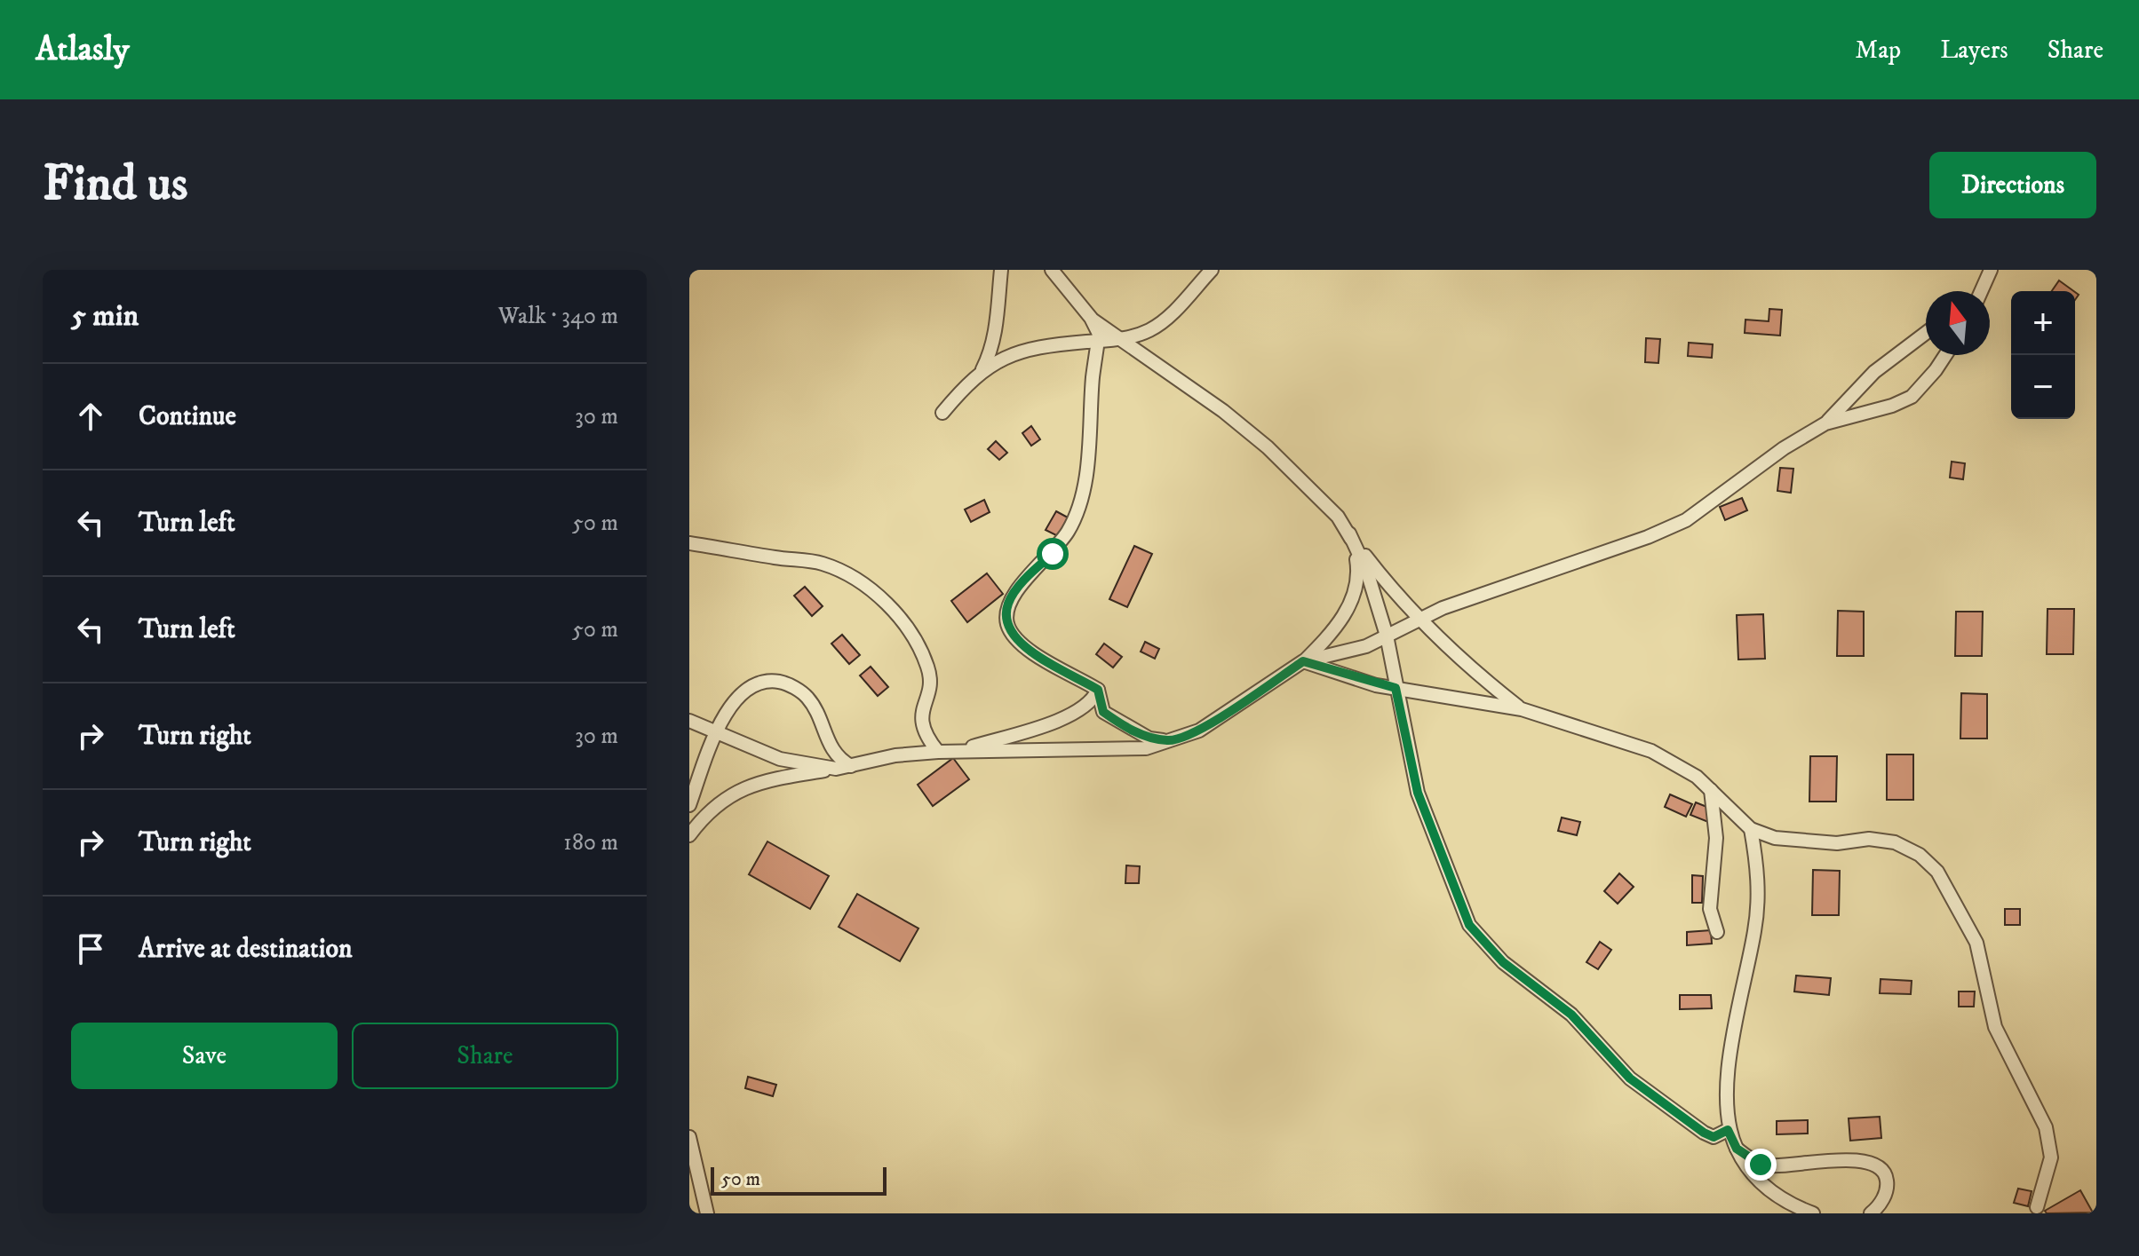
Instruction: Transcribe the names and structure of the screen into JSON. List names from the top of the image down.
{
  "scale_bar": "50 m",
  "north": "top",
  "page": {
    "header": "Atlasly",
    "nav": ["Map", "Layers", "Share"],
    "buttons": [
      "Directions",
      ["Save", "Share"]
    ],
    "title": "Find us",
    "heading": ["5 min", "Walk · 340 m"],
    "map_buttons": ["+", "−"],
    "list": [
      ["Continue", "30 m"],
      ["Turn left", "50 m"],
      ["Turn left", "50 m"],
      ["Turn right", "30 m"],
      ["Turn right", "180 m"],
      "Arrive at destination"
    ],
    "scale": "50 m"
  }
}
